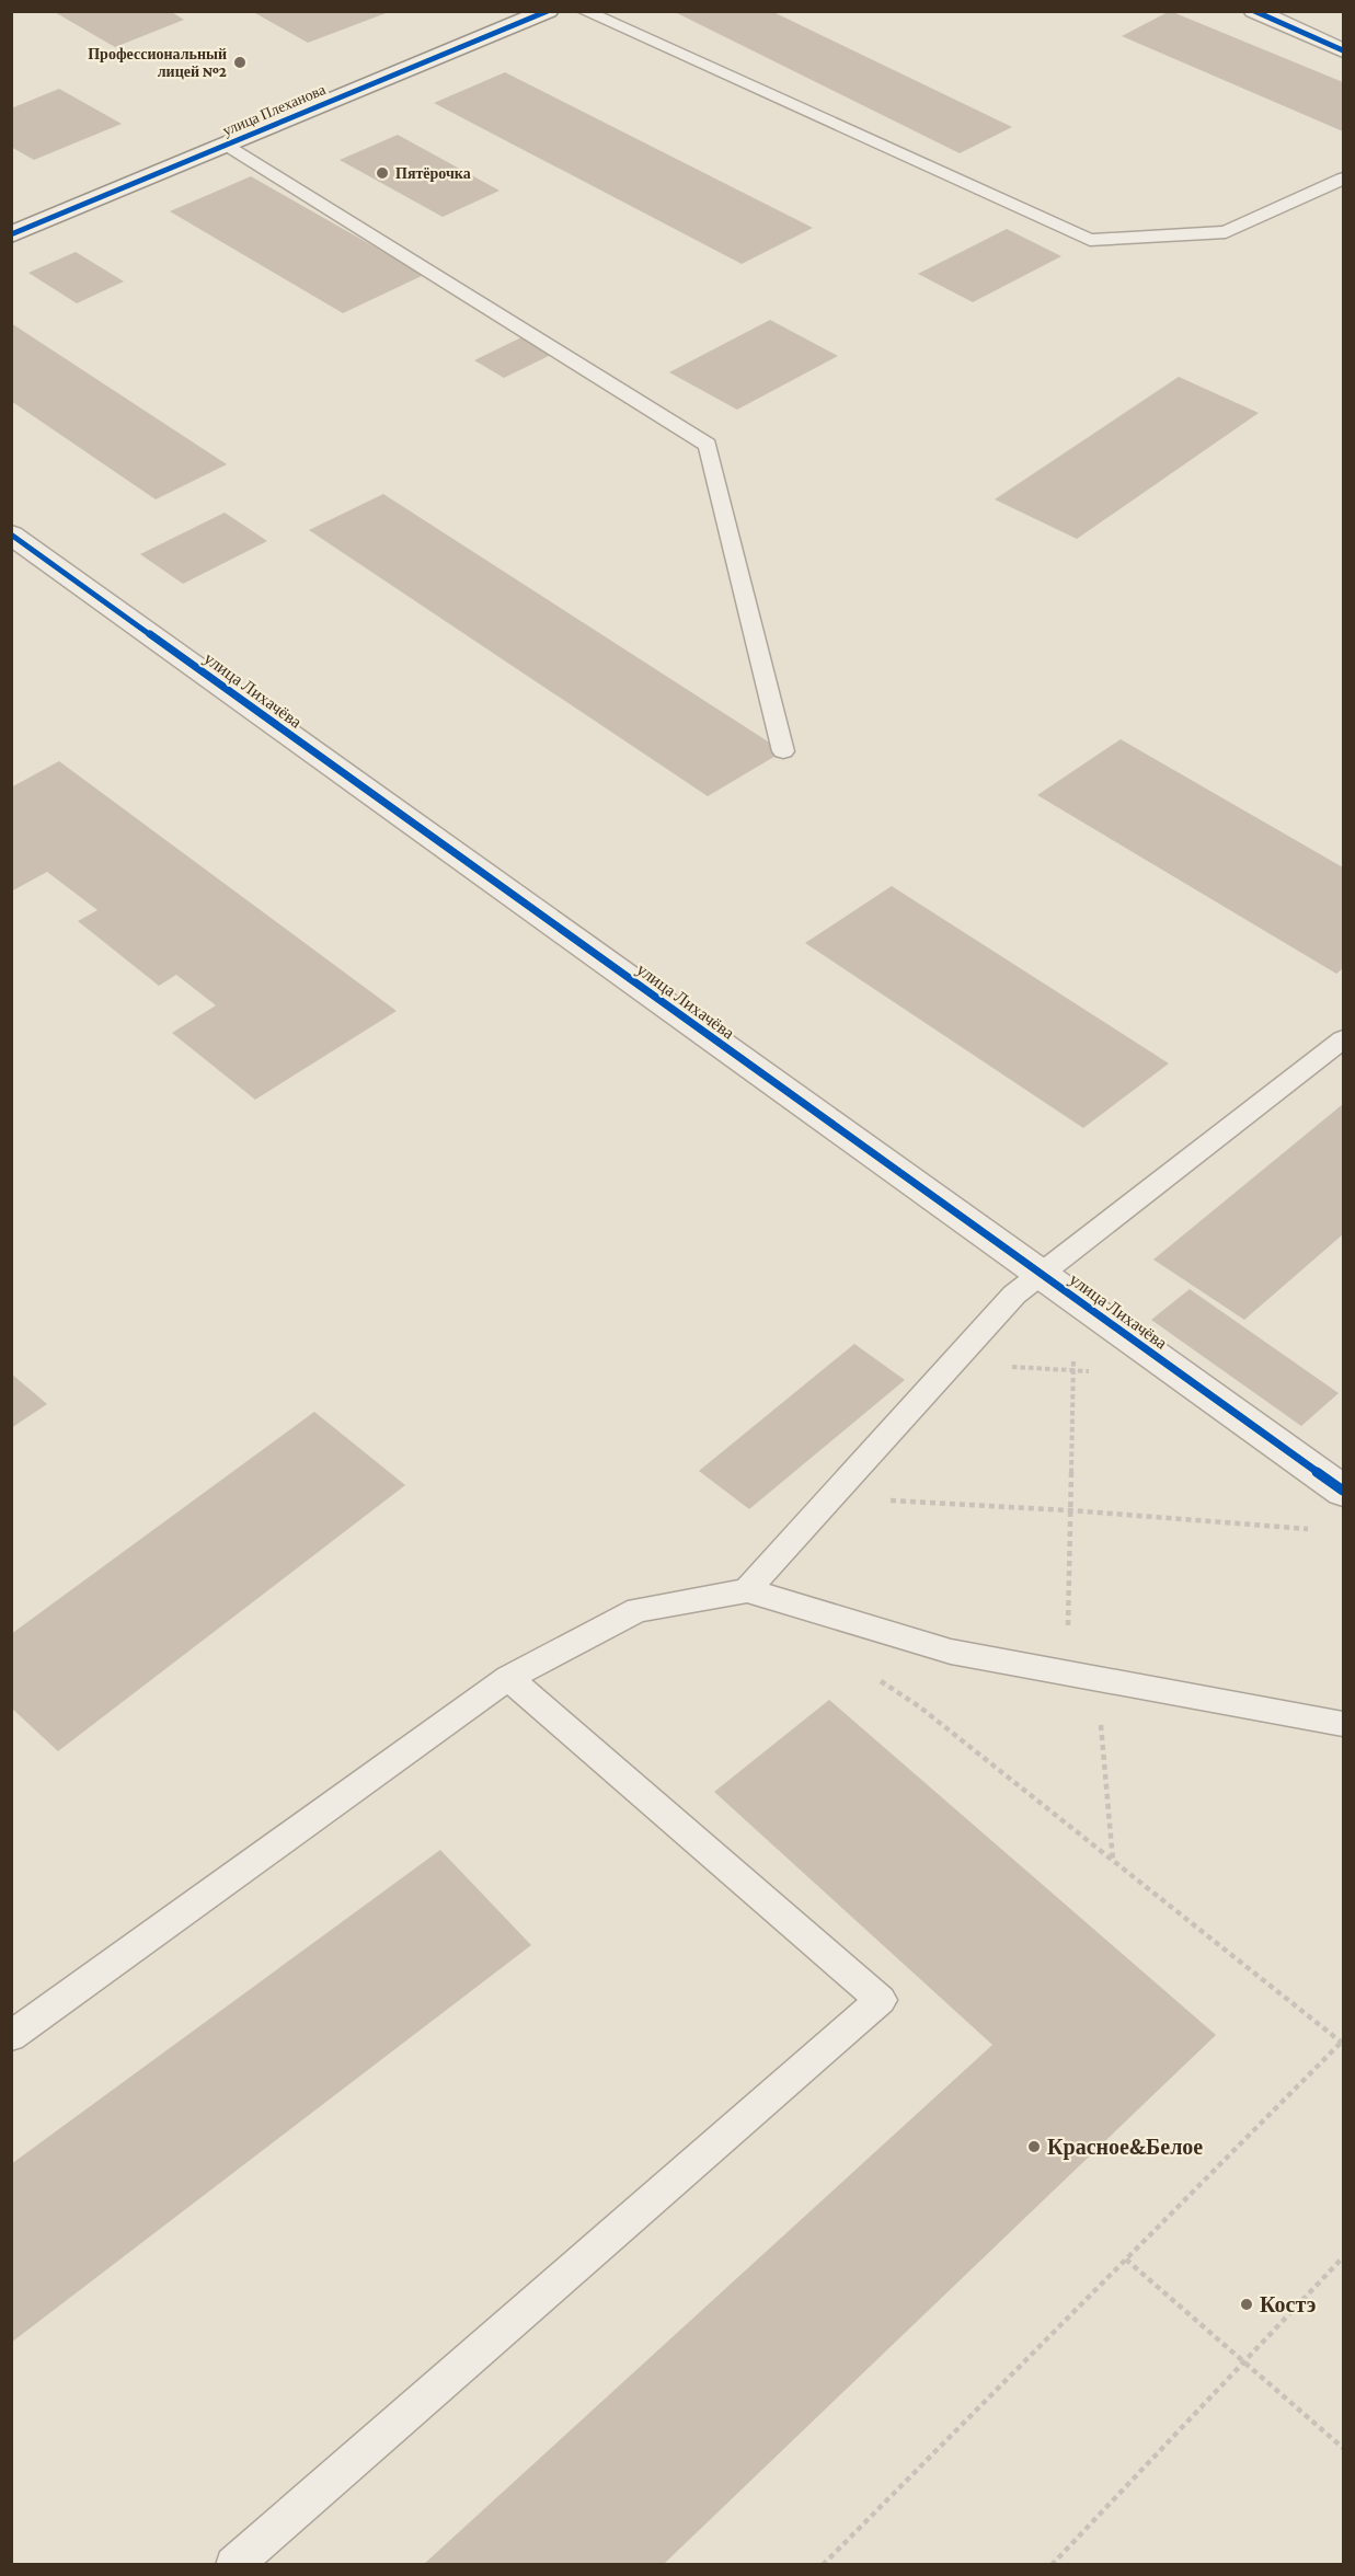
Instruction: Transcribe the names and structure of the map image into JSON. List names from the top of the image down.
{
  "streets": {
    "street": ["улица Плеханова", "улица Лихачёва"]
  },
  "places": [
    "Профессиональный лицей №2",
    "Пятёрочка",
    "Красное&Белое",
    "Костэ"
  ]
}
